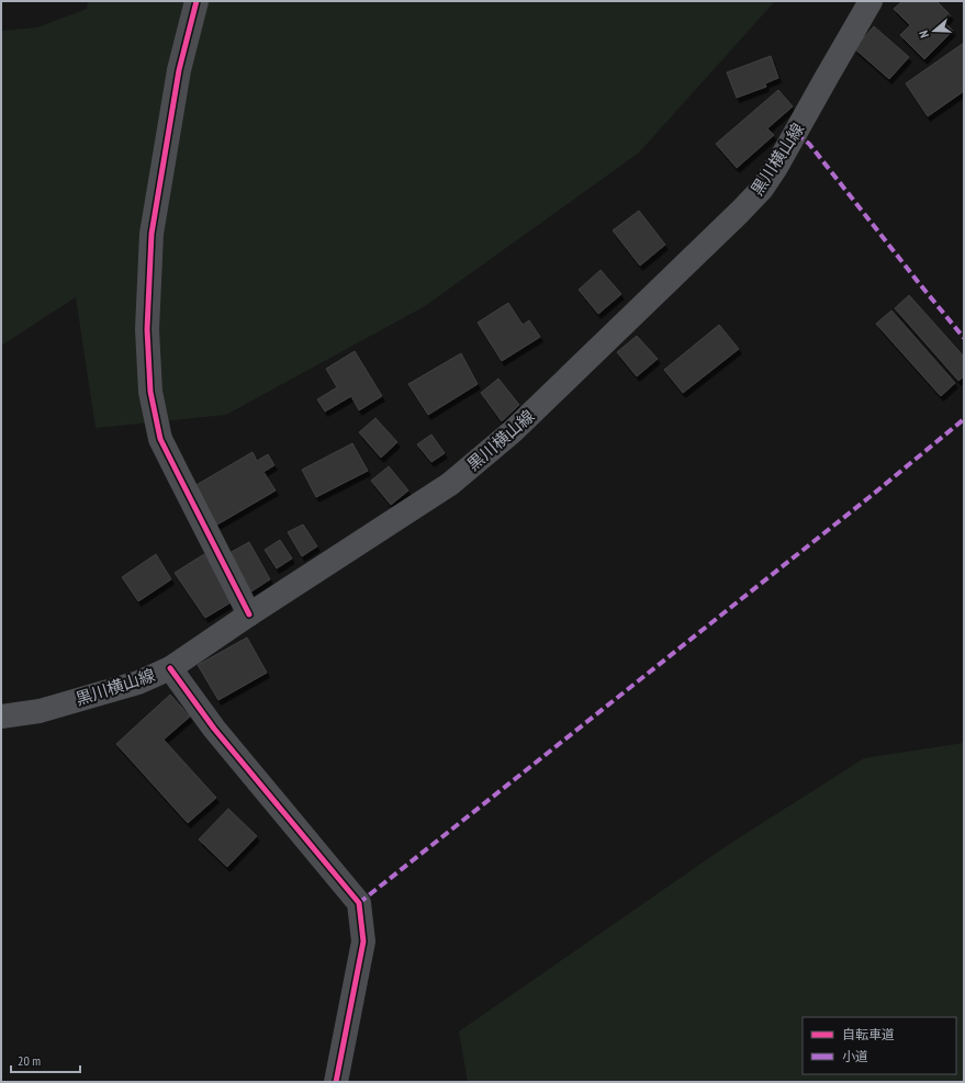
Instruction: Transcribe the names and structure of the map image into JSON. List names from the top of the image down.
{
  "streets": {
    "main road": ["黒川横山線"]
  },
  "legend": ["自転車道", "小道"],
  "scale_bar": "20 m",
  "north": "left"
}
